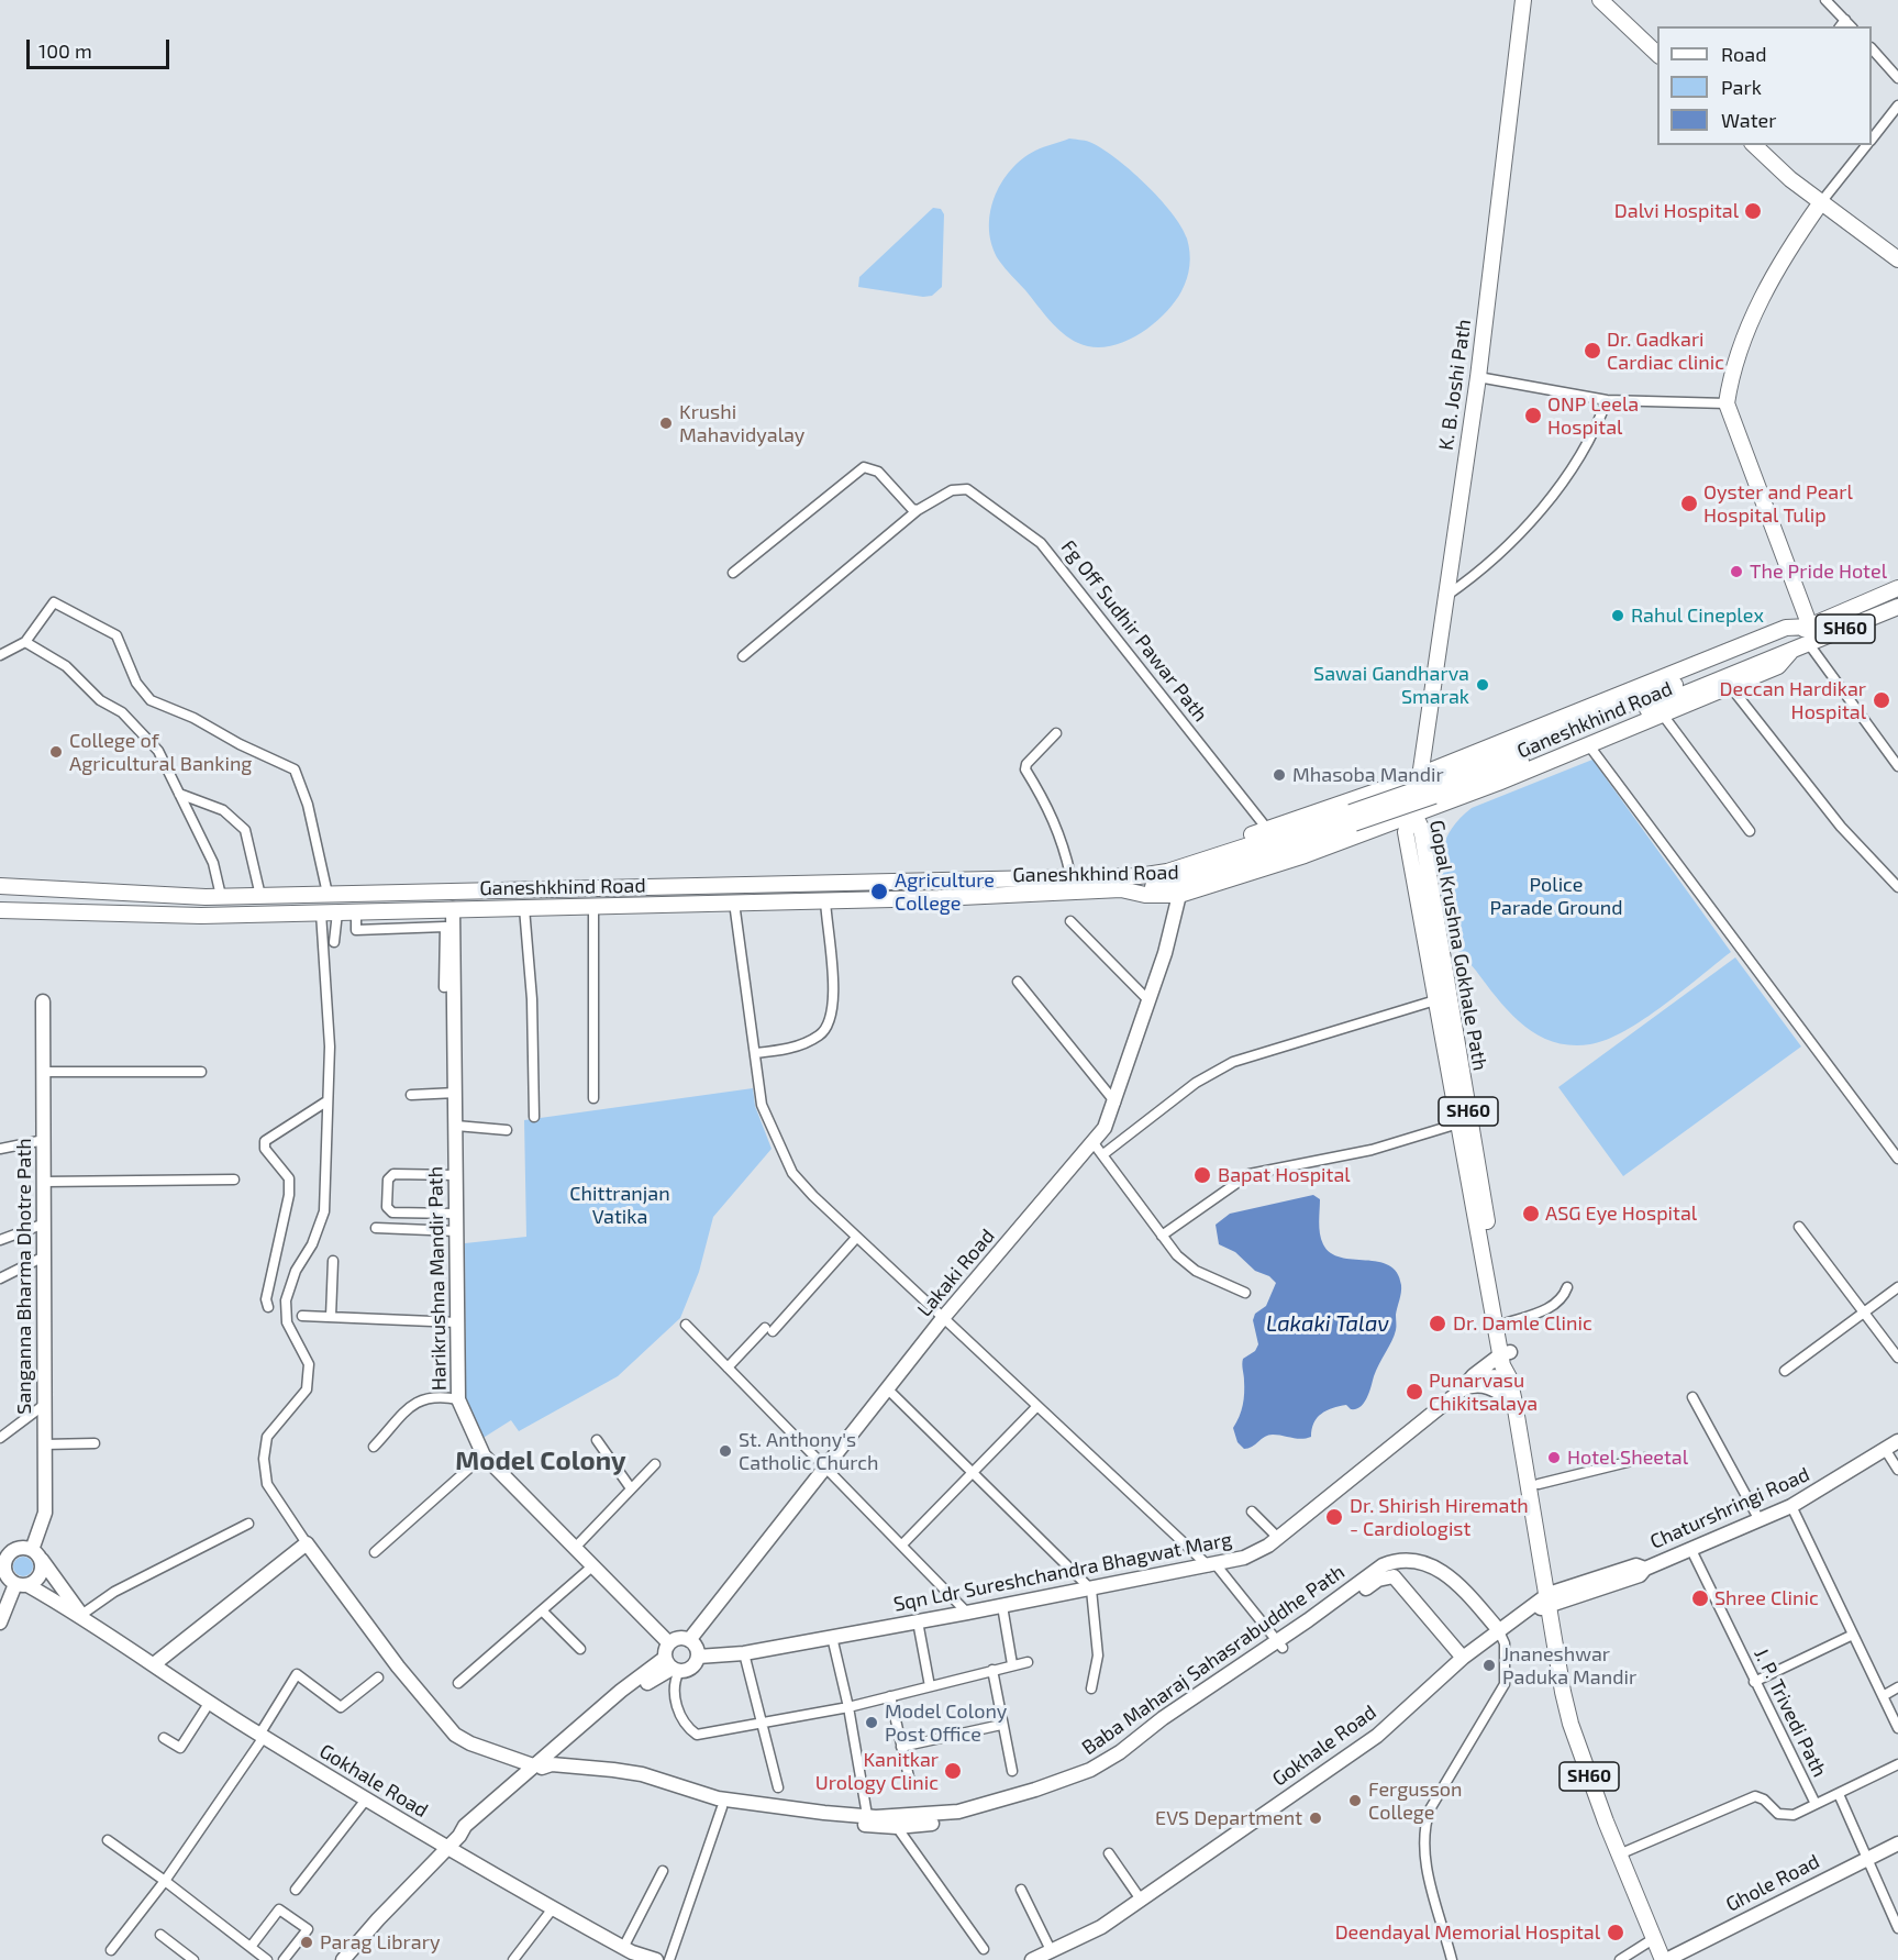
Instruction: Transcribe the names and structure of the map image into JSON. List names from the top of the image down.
{
  "streets": {
    "main road": [
      "K. B. Joshi Path",
      "SH60",
      "Ganeshkhind Road",
      "Gopal Krushna Gokhale Path"
    ],
    "street": [
      "Fg Off Sudhir Pawar Path",
      "Lakaki Road",
      "Sanganna Bharma Dhotre Path",
      "Harikrushna Mandir Path",
      "Chaturshringi Road",
      "Sqn Ldr Sureshchandra Bhagwat Marg",
      "Baba Maharaj Sahasrabuddhe Path",
      "J. P. Trivedi Path",
      "Gokhale Road",
      "Ghole Road"
    ]
  },
  "crossings": [
    ["K. B. Joshi Path", "Ganeshkhind Road"],
    ["K. B. Joshi Path", "Gopal Krushna Gokhale Path"],
    ["Fg Off Sudhir Pawar Path", "Ganeshkhind Road"],
    ["Ganeshkhind Road", "Gopal Krushna Gokhale Path"],
    ["Ganeshkhind Road", "Lakaki Road"],
    ["Ganeshkhind Road", "Harikrushna Mandir Path"],
    ["Gopal Krushna Gokhale Path", "Chaturshringi Road"],
    ["Gopal Krushna Gokhale Path", "Sqn Ldr Sureshchandra Bhagwat Marg"],
    ["Gopal Krushna Gokhale Path", "Ghole Road"],
    ["Lakaki Road", "Harikrushna Mandir Path"],
    ["Lakaki Road", "Sqn Ldr Sureshchandra Bhagwat Marg"],
    ["Harikrushna Mandir Path", "Sqn Ldr Sureshchandra Bhagwat Marg"],
    ["Chaturshringi Road", "J. P. Trivedi Path"],
    ["Chaturshringi Road", "Gokhale Road"],
    ["Baba Maharaj Sahasrabuddhe Path", "Gokhale Road"],
    ["J. P. Trivedi Path", "Ghole Road"]
  ],
  "districts": ["Model Colony"],
  "water": ["Lakaki Talav"],
  "parks": ["Police Parade Ground", "Chittranjan Vatika"],
  "places": [
    "Dalvi Hospital",
    "Dr. Gadkari Cardiac clinic",
    "ONP Leela Hospital",
    "Krushi Mahavidyalay",
    "Oyster and Pearl Hospital Tulip",
    "The Pride Hotel",
    "Rahul Cineplex",
    "Sawai Gandharva Smarak",
    "Deccan Hardikar Hospital",
    "College of Agricultural Banking",
    "Mhasoba Mandir",
    "Agriculture College",
    "Bapat Hospital",
    "ASG Eye Hospital",
    "Dr. Damle Clinic",
    "Punarvasu Chikitsalaya",
    "St. Anthony's Catholic Church",
    "Hotel Sheetal",
    "Dr. Shirish Hiremath - Cardiologist",
    "Shree Clinic",
    "Jnaneshwar Paduka Mandir",
    "Model Colony Post Office",
    "Kanitkar Urology Clinic",
    "Fergusson College",
    "EVS Department",
    "Deendayal Memorial Hospital",
    "Parag Library"
  ],
  "legend": ["Road", "Park", "Water"],
  "scale_bar": "100 m"
}
